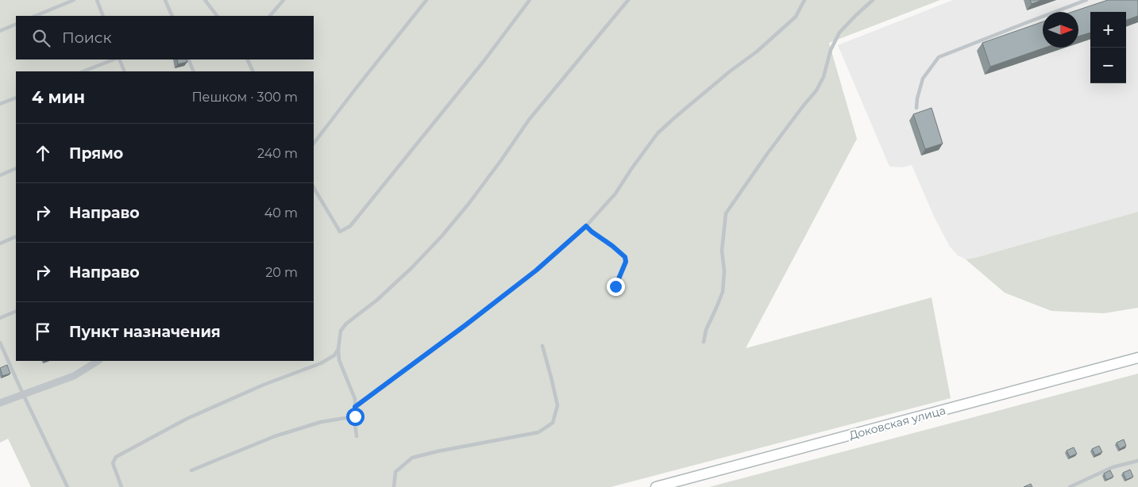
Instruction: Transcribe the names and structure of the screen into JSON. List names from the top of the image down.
{
  "streets": {
    "street": ["Доковская улица"]
  },
  "north": "right",
  "page": {
    "map_buttons": ["+", "−"],
    "search": "Поиск",
    "heading": ["4 мин", "Пешком · 300 m"],
    "list": [
      ["Прямо", "240 m"],
      ["Направо", "40 m"],
      ["Направо", "20 m"],
      "Пункт назначения"
    ]
  }
}
